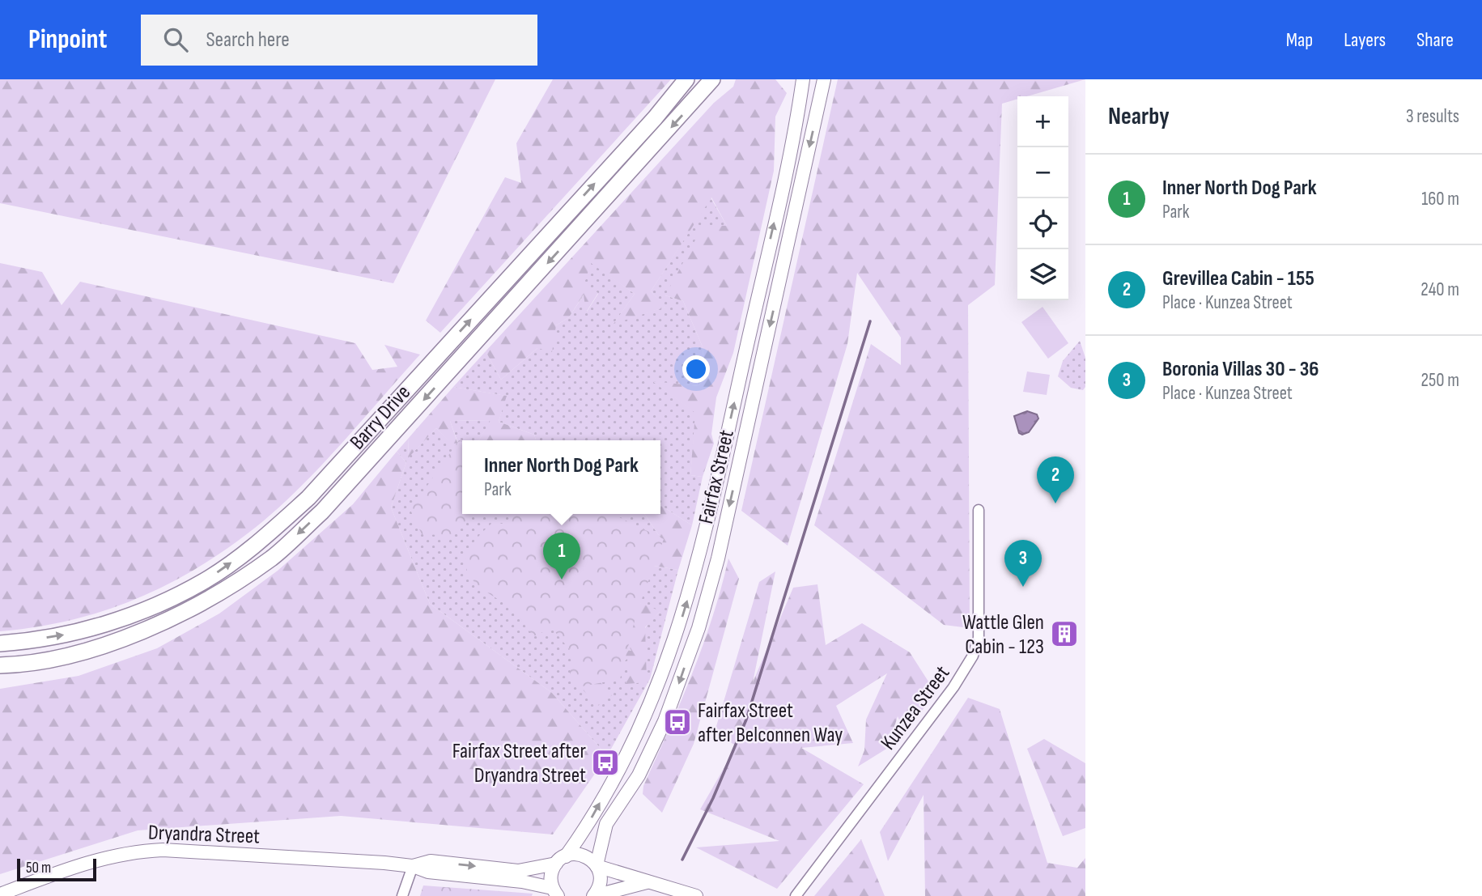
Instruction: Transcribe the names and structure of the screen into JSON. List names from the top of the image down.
{
  "streets": {
    "main road": ["Barry Drive", "Fairfax Street", "Dryandra Street"],
    "street": ["Kunzea Street"]
  },
  "crossings": [
    ["Fairfax Street", "Dryandra Street"]
  ],
  "places": {
    "building": ["Wattle Glen Cabin - 123"],
    "bus stop": ["Fairfax Street after Belconnen Way", "Fairfax Street after Dryandra Street"]
  },
  "scale_bar": "50 m",
  "page": {
    "header": "Pinpoint",
    "search": "Search here",
    "nav": ["Map", "Layers", "Share"],
    "heading": ["Nearby", "3 results"],
    "map_buttons": ["+", "−"],
    "list": [
      {
        "mark": "1",
        "name": "Inner North Dog Park",
        "note": "Park",
        "value": "160 m"
      },
      {
        "mark": "2",
        "name": "Grevillea Cabin - 155",
        "note": "Place · Kunzea Street",
        "value": "240 m"
      },
      {
        "mark": "3",
        "name": "Boronia Villas 30 - 36",
        "note": "Place · Kunzea Street",
        "value": "250 m"
      }
    ],
    "popup": ["Inner North Dog Park", "Park"],
    "pins": ["2", "1", "3"],
    "scale": "50 m"
  }
}
